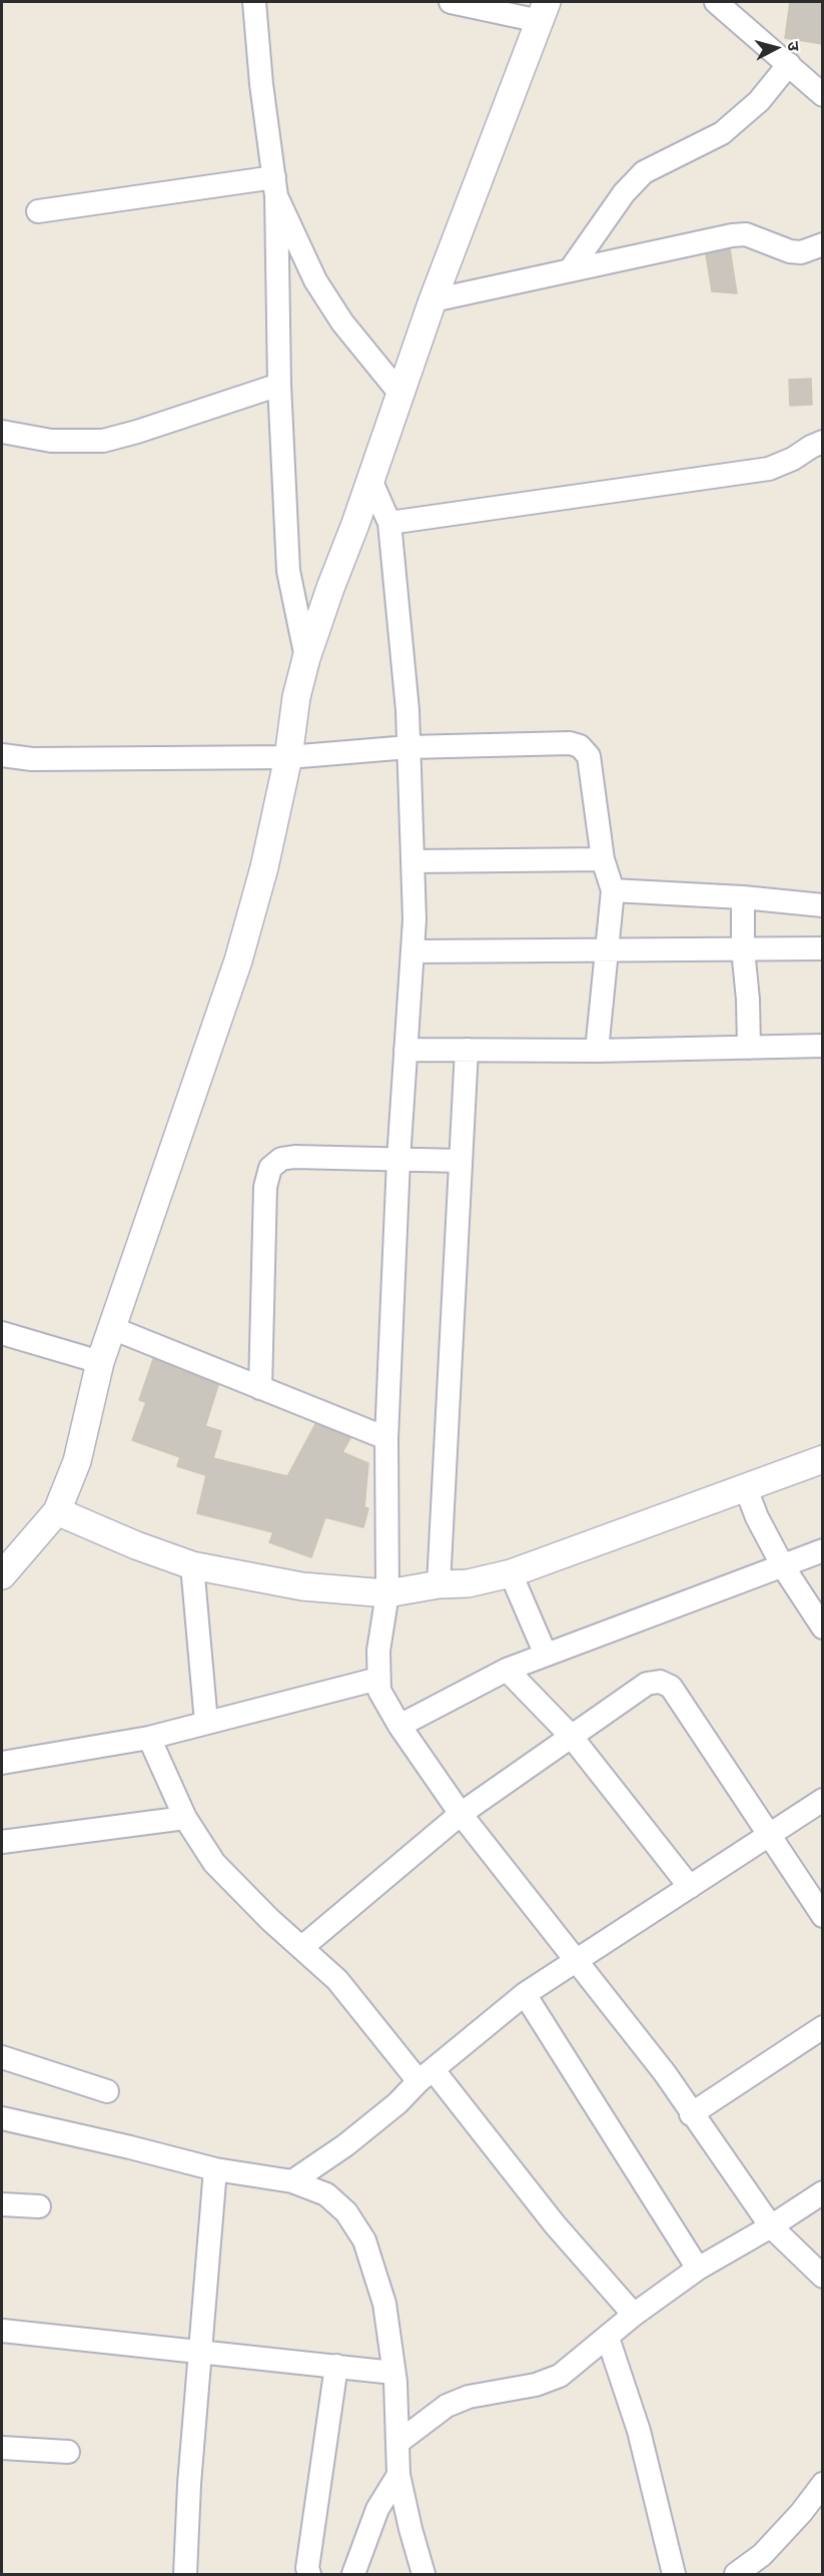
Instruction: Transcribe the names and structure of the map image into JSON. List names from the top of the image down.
{
  "north": "right"
}
